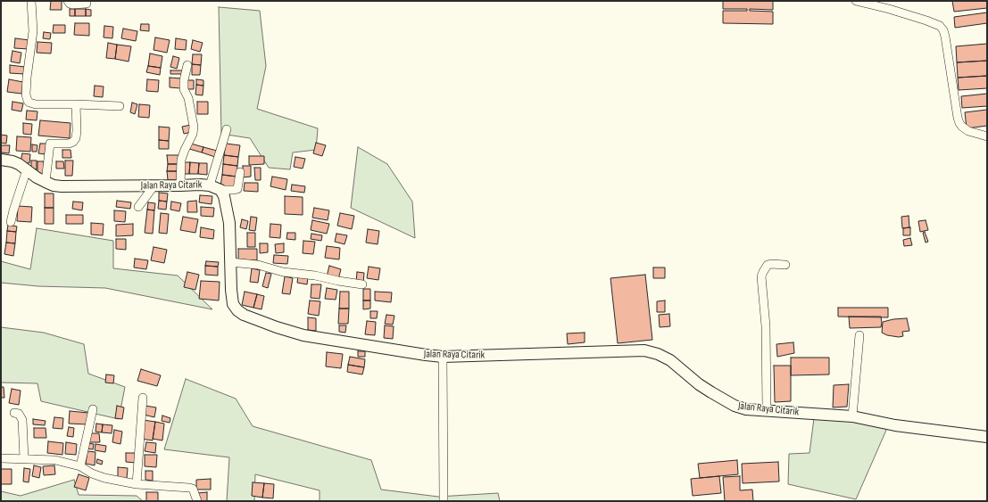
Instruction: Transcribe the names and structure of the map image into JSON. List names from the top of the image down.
{
  "streets": {
    "street": ["Jalan Raya Citarik"]
  }
}
